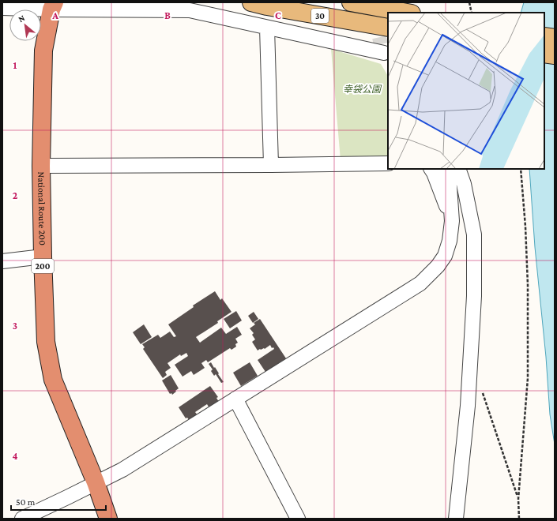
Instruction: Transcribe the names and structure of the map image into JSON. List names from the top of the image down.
{
  "streets": {
    "highway": ["National Route 200", "200"],
    "main road": ["30"]
  },
  "parks": ["幸袋公園"],
  "scale_bar": "50 m",
  "north": "top left",
  "grid": {
    "columns": ["A", "B", "C"],
    "rows": [
      "1",
      "2",
      "3",
      "4"
    ]
  }
}
